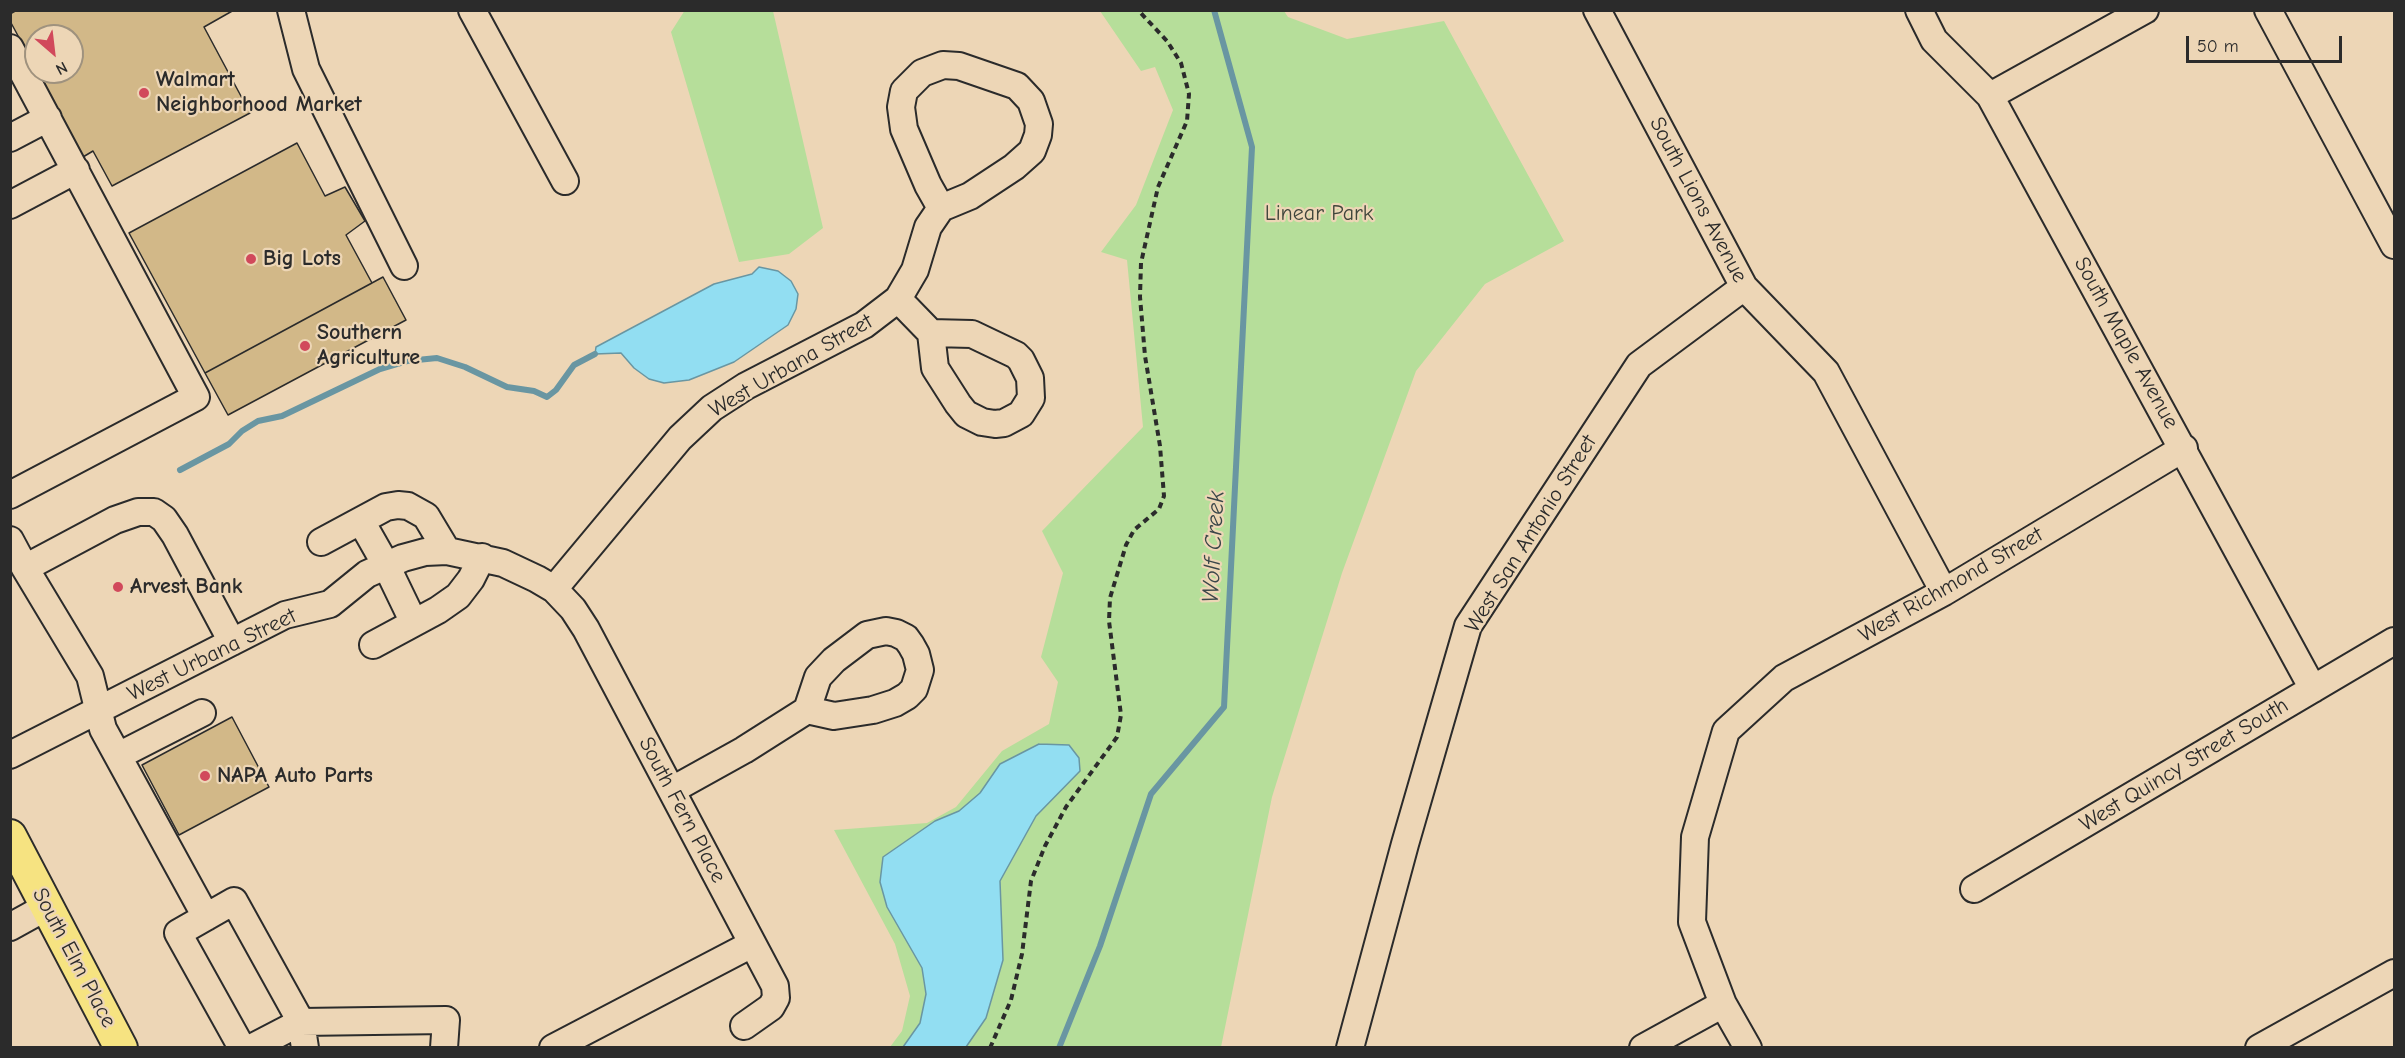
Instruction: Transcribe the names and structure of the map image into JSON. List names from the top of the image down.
{
  "streets": {
    "main road": ["South Elm Place"],
    "street": [
      "South Lions Avenue",
      "South Maple Avenue",
      "West Urbana Street",
      "West San Antonio Street",
      "West Richmond Street",
      "West Quincy Street South",
      "South Fern Place"
    ]
  },
  "crossings": [
    ["South Lions Avenue", "West San Antonio Street"],
    ["South Lions Avenue", "West Richmond Street"],
    ["South Maple Avenue", "West Richmond Street"],
    ["South Maple Avenue", "West Quincy Street South"],
    ["West Urbana Street", "South Fern Place"]
  ],
  "water": ["Wolf Creek"],
  "parks": ["Linear Park"],
  "places": [
    "Walmart Neighborhood Market",
    "Big Lots",
    "Southern Agriculture",
    "Arvest Bank",
    "NAPA Auto Parts"
  ],
  "scale_bar": "50 m",
  "north": "bottom right"
}
